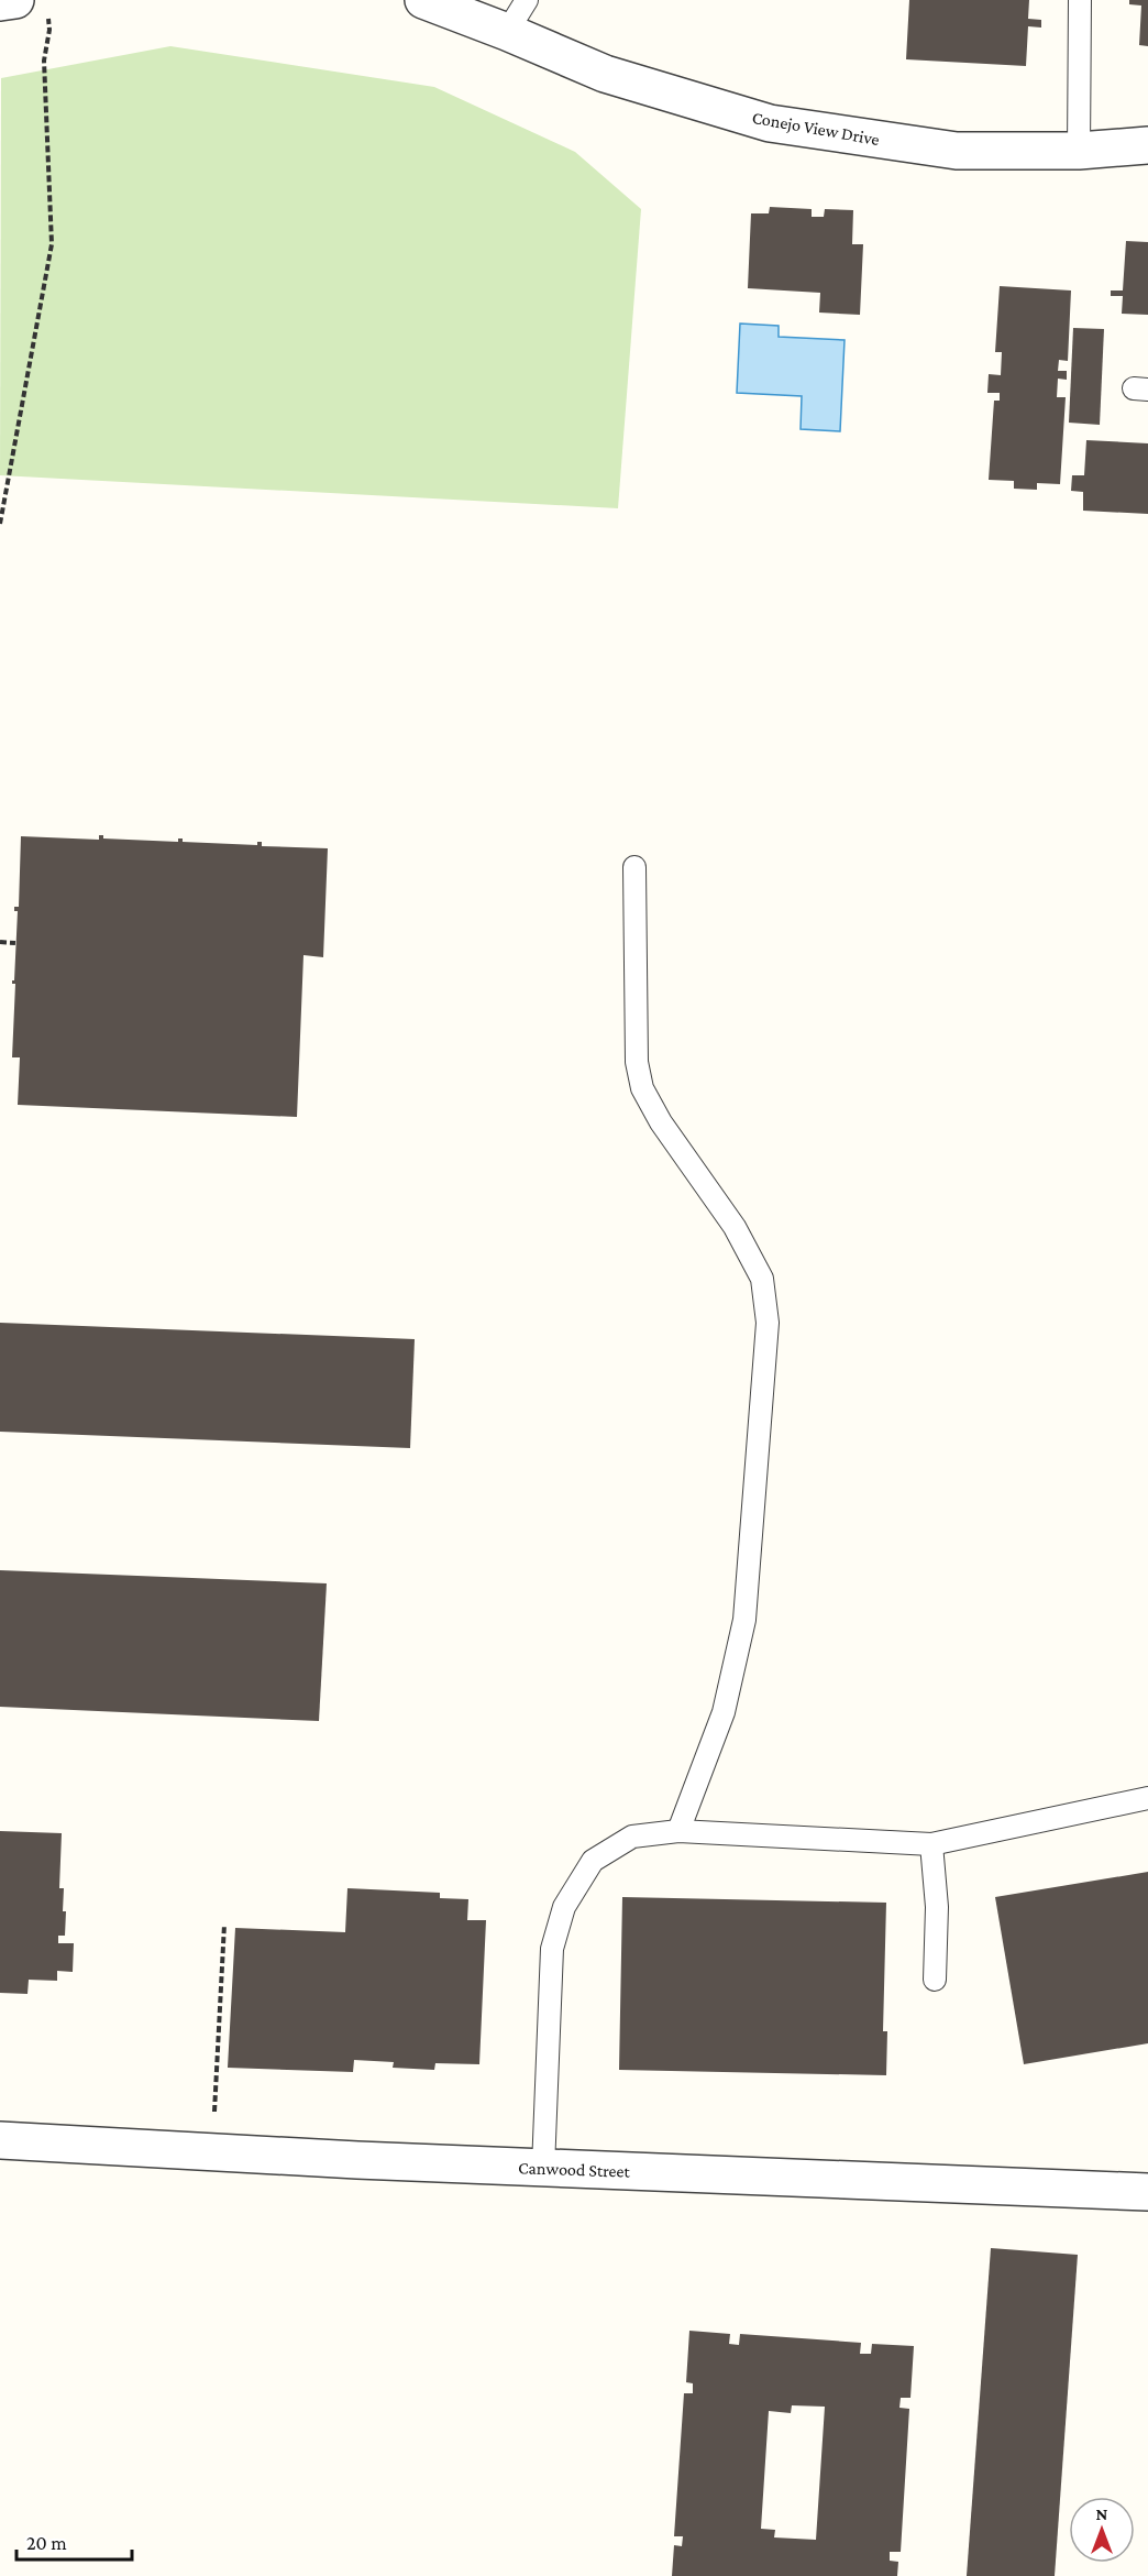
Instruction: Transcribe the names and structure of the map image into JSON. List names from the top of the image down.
{
  "streets": {
    "street": ["Conejo View Drive", "Canwood Street"]
  },
  "scale_bar": "20 m",
  "north": "top"
}
